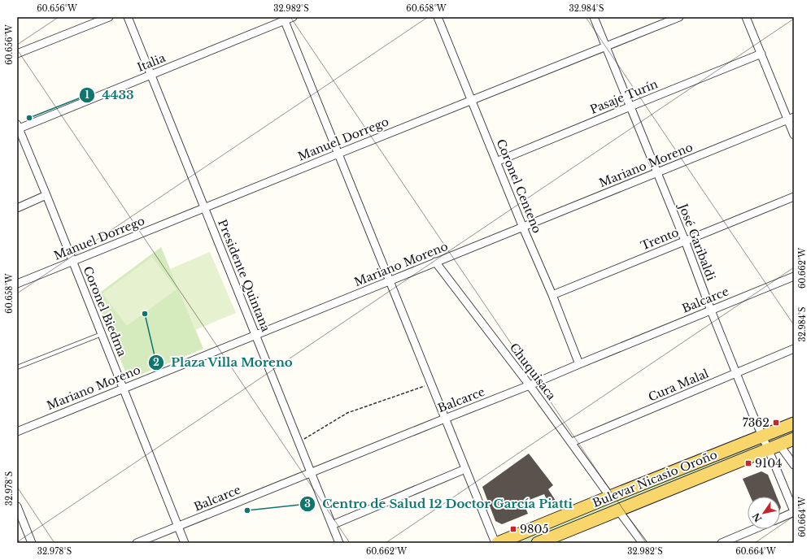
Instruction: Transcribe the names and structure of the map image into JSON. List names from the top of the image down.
{
  "streets": {
    "main road": ["Bulevar Nicasio Oroño"],
    "street": [
      "Italia",
      "Pasaje Turín",
      "Manuel Dorrego",
      "Mariano Moreno",
      "Coronel Centeno",
      "Trento",
      "José Garibaldi",
      "Presidente Quintana",
      "Balcarce",
      "Coronel Biedma",
      "Chuquisaca",
      "Cura Malal"
    ]
  },
  "crossings": [
    ["Italia", "Presidente Quintana"],
    ["Italia", "Coronel Biedma"],
    ["Pasaje Turín", "Coronel Centeno"],
    ["Pasaje Turín", "José Garibaldi"],
    ["Manuel Dorrego", "Coronel Centeno"],
    ["Manuel Dorrego", "José Garibaldi"],
    ["Manuel Dorrego", "Presidente Quintana"],
    ["Manuel Dorrego", "Coronel Biedma"],
    ["Mariano Moreno", "Coronel Centeno"],
    ["Mariano Moreno", "José Garibaldi"],
    ["Mariano Moreno", "Presidente Quintana"],
    ["Mariano Moreno", "Coronel Biedma"],
    ["Mariano Moreno", "Chuquisaca"],
    ["Coronel Centeno", "Trento"],
    ["Coronel Centeno", "Balcarce"],
    ["Trento", "José Garibaldi"],
    ["José Garibaldi", "Balcarce"],
    ["José Garibaldi", "Cura Malal"],
    ["José Garibaldi", "Bulevar Nicasio Oroño"],
    ["Presidente Quintana", "Balcarce"],
    ["Balcarce", "Coronel Biedma"],
    ["Balcarce", "Chuquisaca"],
    ["Chuquisaca", "Cura Malal"],
    ["Chuquisaca", "Bulevar Nicasio Oroño"]
  ],
  "places": {
    "other": ["4433", "Plaza Villa Moreno", "Centro de Salud 12 Doctor García Piatti"],
    "transit": ["7362", "9104", "9805"]
  },
  "north": "bottom left",
  "coordinates": [
    "60.656°W",
    "32.982°S",
    "60.658°W",
    "32.984°S",
    "60.662°W",
    "32.978°S",
    "60.664°W"
  ]
}
